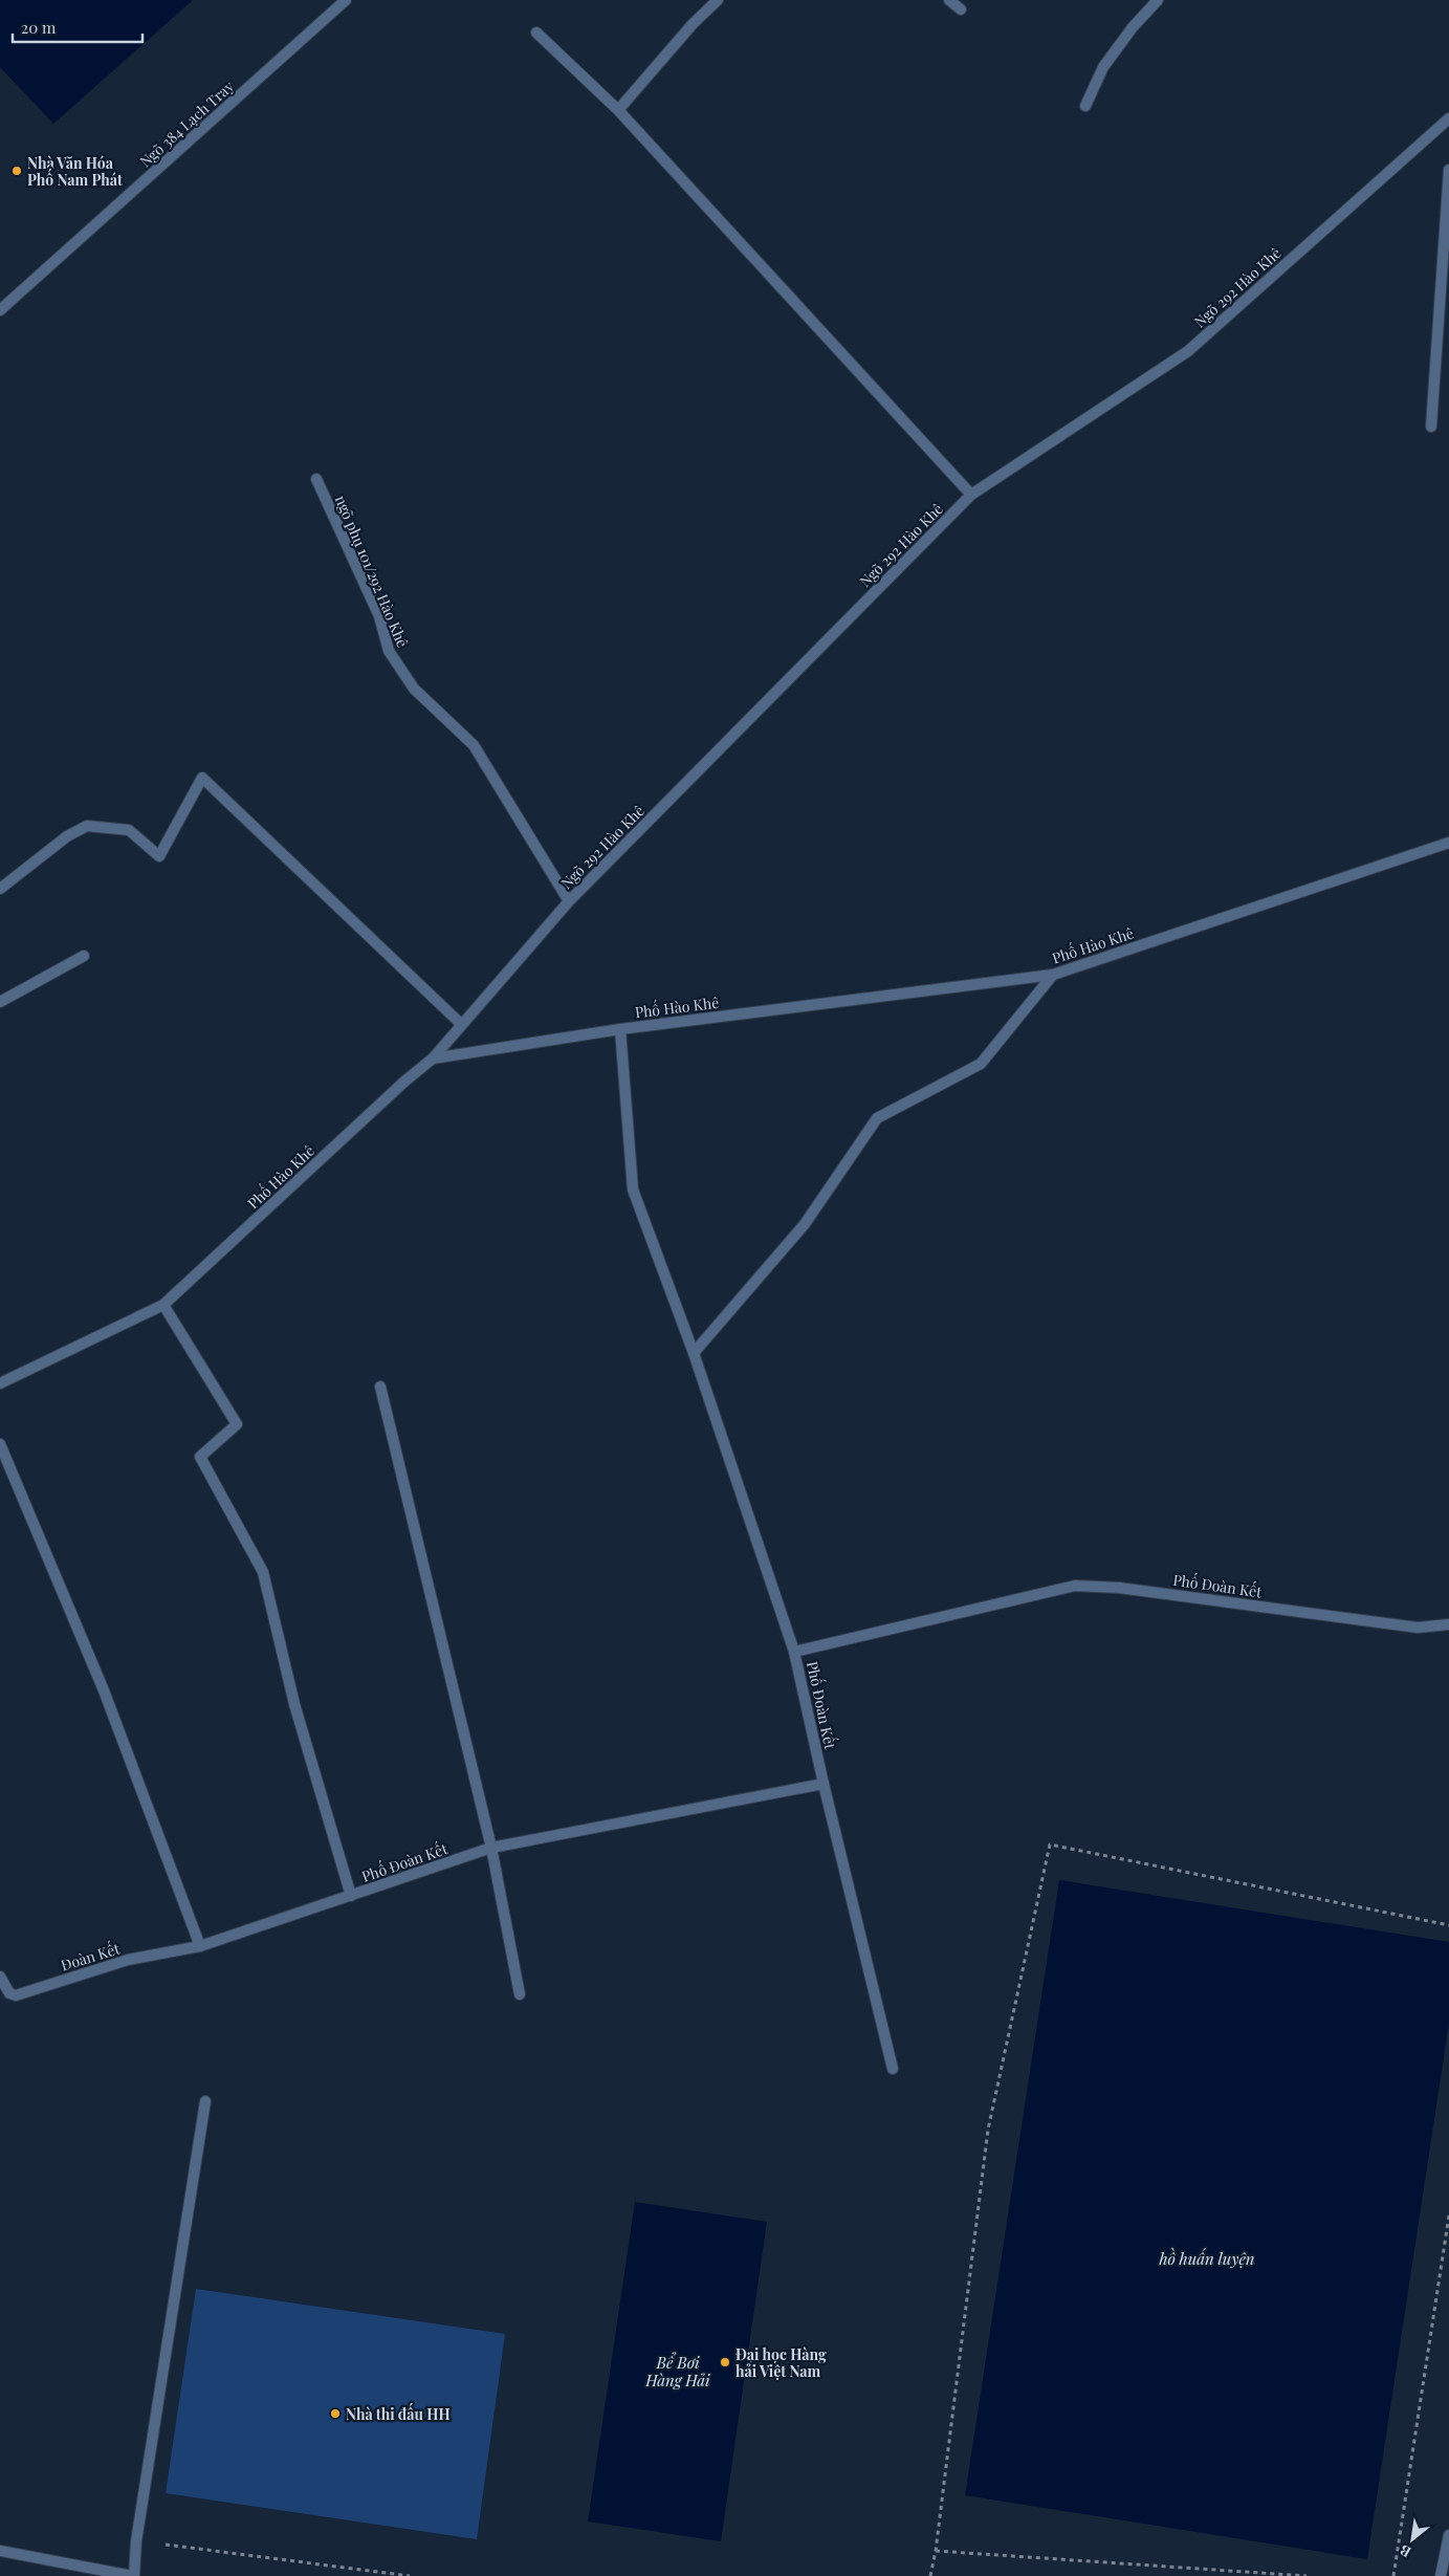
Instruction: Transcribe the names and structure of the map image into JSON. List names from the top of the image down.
{
  "streets": {
    "street": [
      "Ngõ 384 Lạch Tray",
      "Ngõ 292 Hào Khê",
      "ngõ phụ 101/292 Hào Khê",
      "Phố Hào Khê",
      "Phố Đoàn Kết",
      "Đoàn Kết"
    ]
  },
  "crossings": [
    ["Ngõ 292 Hào Khê", "ngõ phụ 101/292 Hào Khê"],
    ["Ngõ 292 Hào Khê", "Phố Hào Khê"],
    ["Phố Đoàn Kết", "Đoàn Kết"]
  ],
  "water": ["hồ huấn luyện", "Bể Bơi Hàng Hải"],
  "places": ["Nhà Văn Hóa Phố Nam Phát", "Đại học Hàng hải Việt Nam", "Nhà thi đấu HH"],
  "scale_bar": "20 m",
  "north": "bottom left"
}
